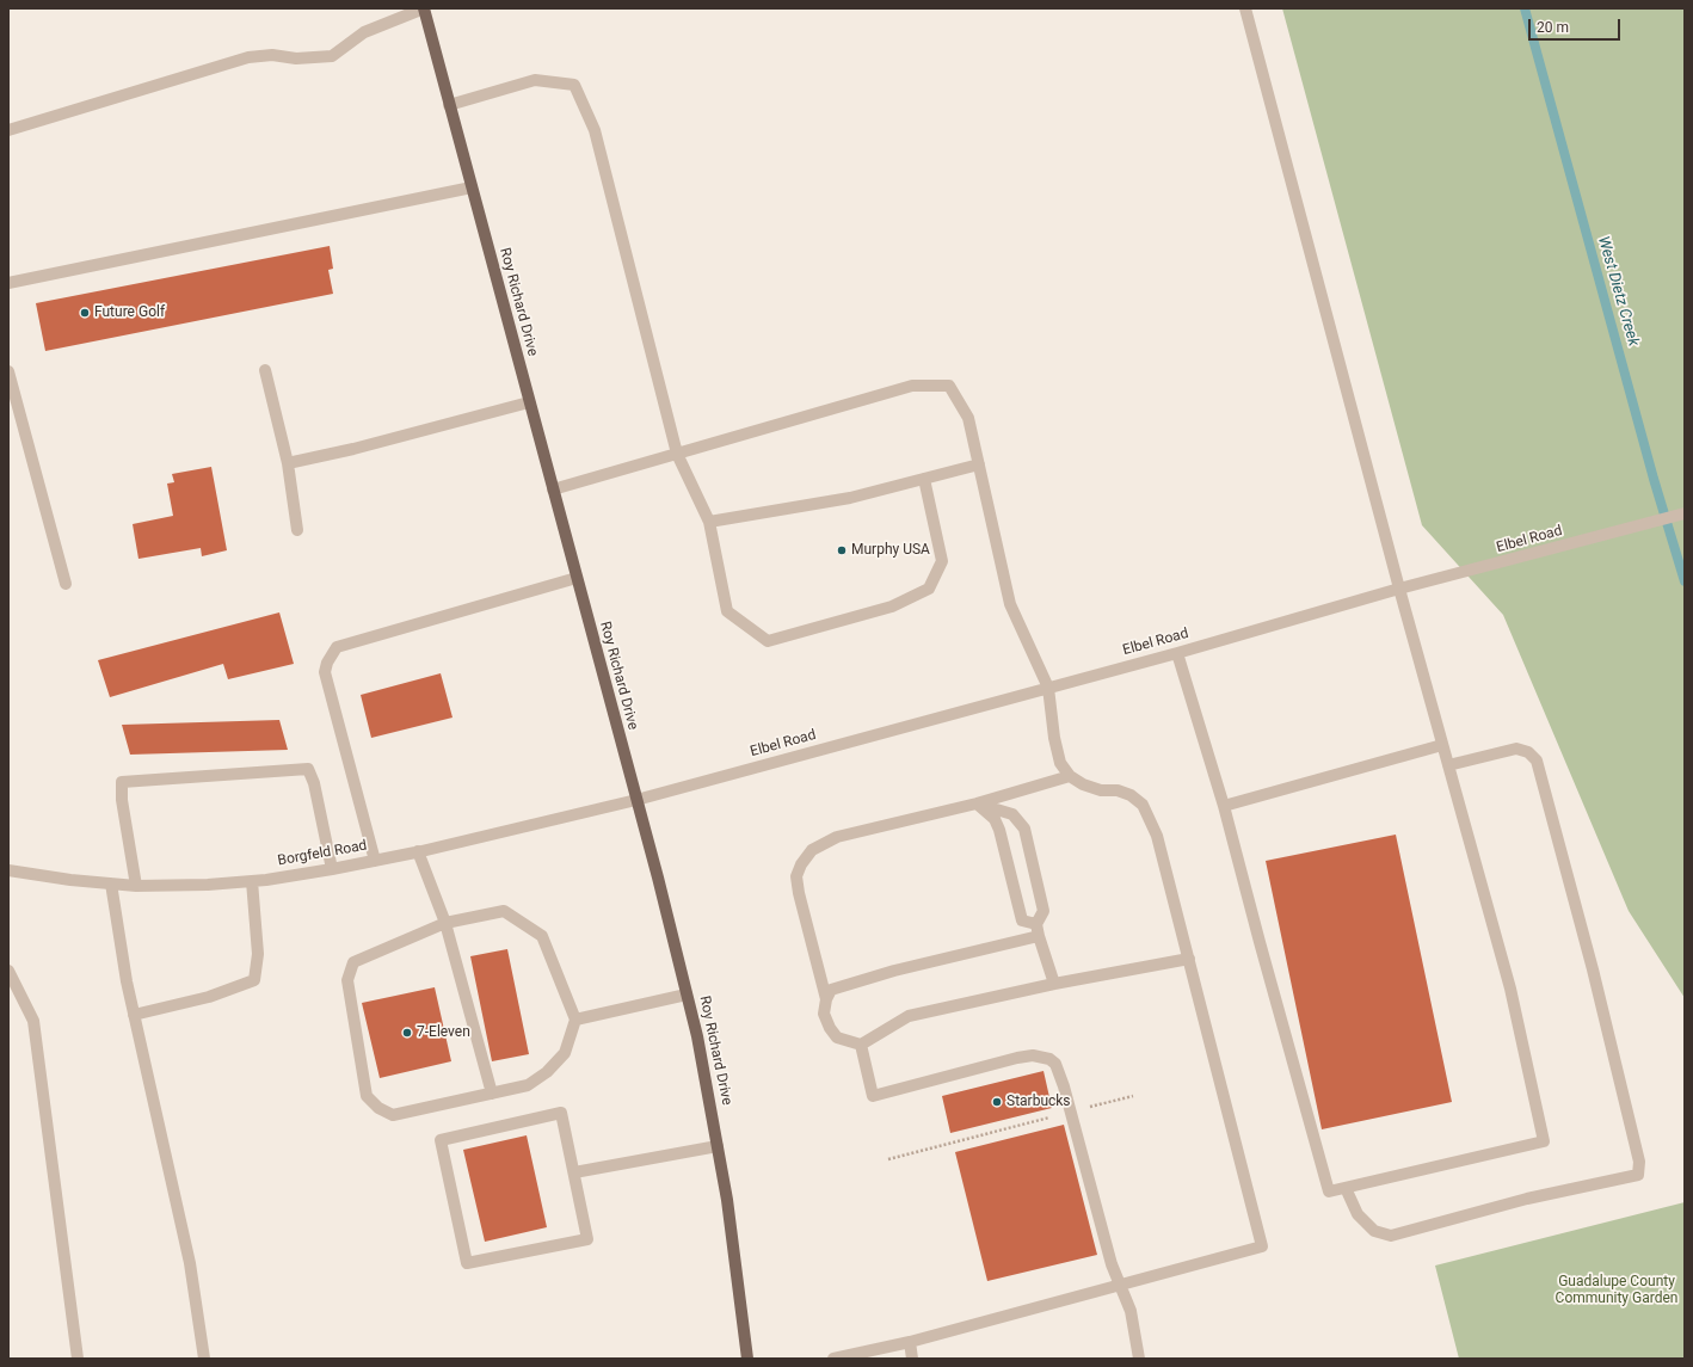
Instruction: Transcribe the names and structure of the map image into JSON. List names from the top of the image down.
{
  "streets": {
    "main road": ["Roy Richard Drive"],
    "street": ["Elbel Road", "Borgfeld Road"]
  },
  "crossings": [
    ["Roy Richard Drive", "Elbel Road"],
    ["Roy Richard Drive", "Borgfeld Road"],
    ["Elbel Road", "Borgfeld Road"]
  ],
  "water": ["West Dietz Creek"],
  "parks": ["Guadalupe County Community Garden"],
  "places": [
    "Future Golf",
    "Murphy USA",
    "7-Eleven",
    "Starbucks"
  ],
  "scale_bar": "20 m"
}
